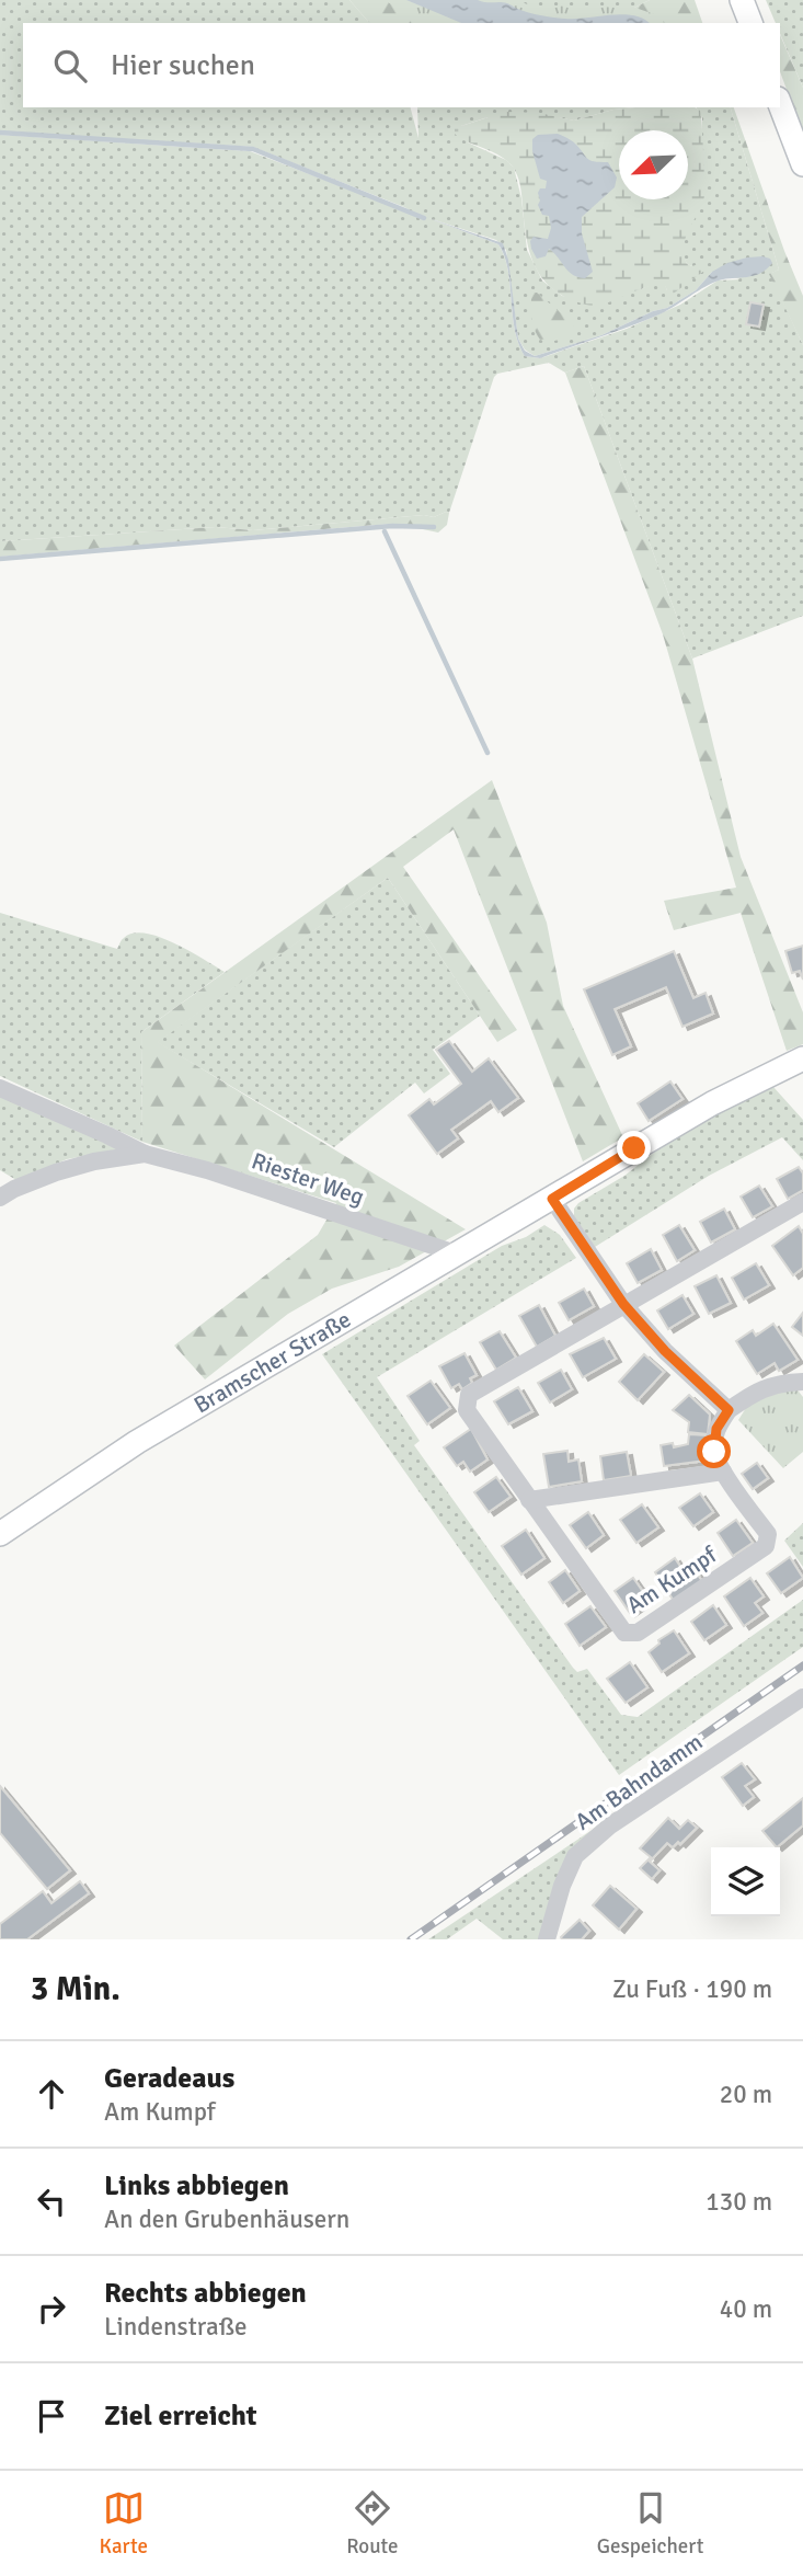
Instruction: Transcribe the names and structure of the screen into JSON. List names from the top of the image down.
{
  "streets": {
    "street": [
      "Riester Weg",
      "Bramscher Straße",
      "Am Kumpf",
      "Am Bahndamm"
    ]
  },
  "crossings": [
    ["Riester Weg", "Bramscher Straße"]
  ],
  "north": "bottom left",
  "page": {
    "search": "Hier suchen",
    "heading": ["3 Min.", "Zu Fuß · 190 m"],
    "list": [
      ["Geradeaus", "Am Kumpf", "20 m"],
      ["Links abbiegen", "An den Grubenhäusern", "130 m"],
      ["Rechts abbiegen", "Lindenstraße", "40 m"],
      "Ziel erreicht"
    ],
    "nav": ["Karte", "Route", "Gespeichert"]
  }
}
